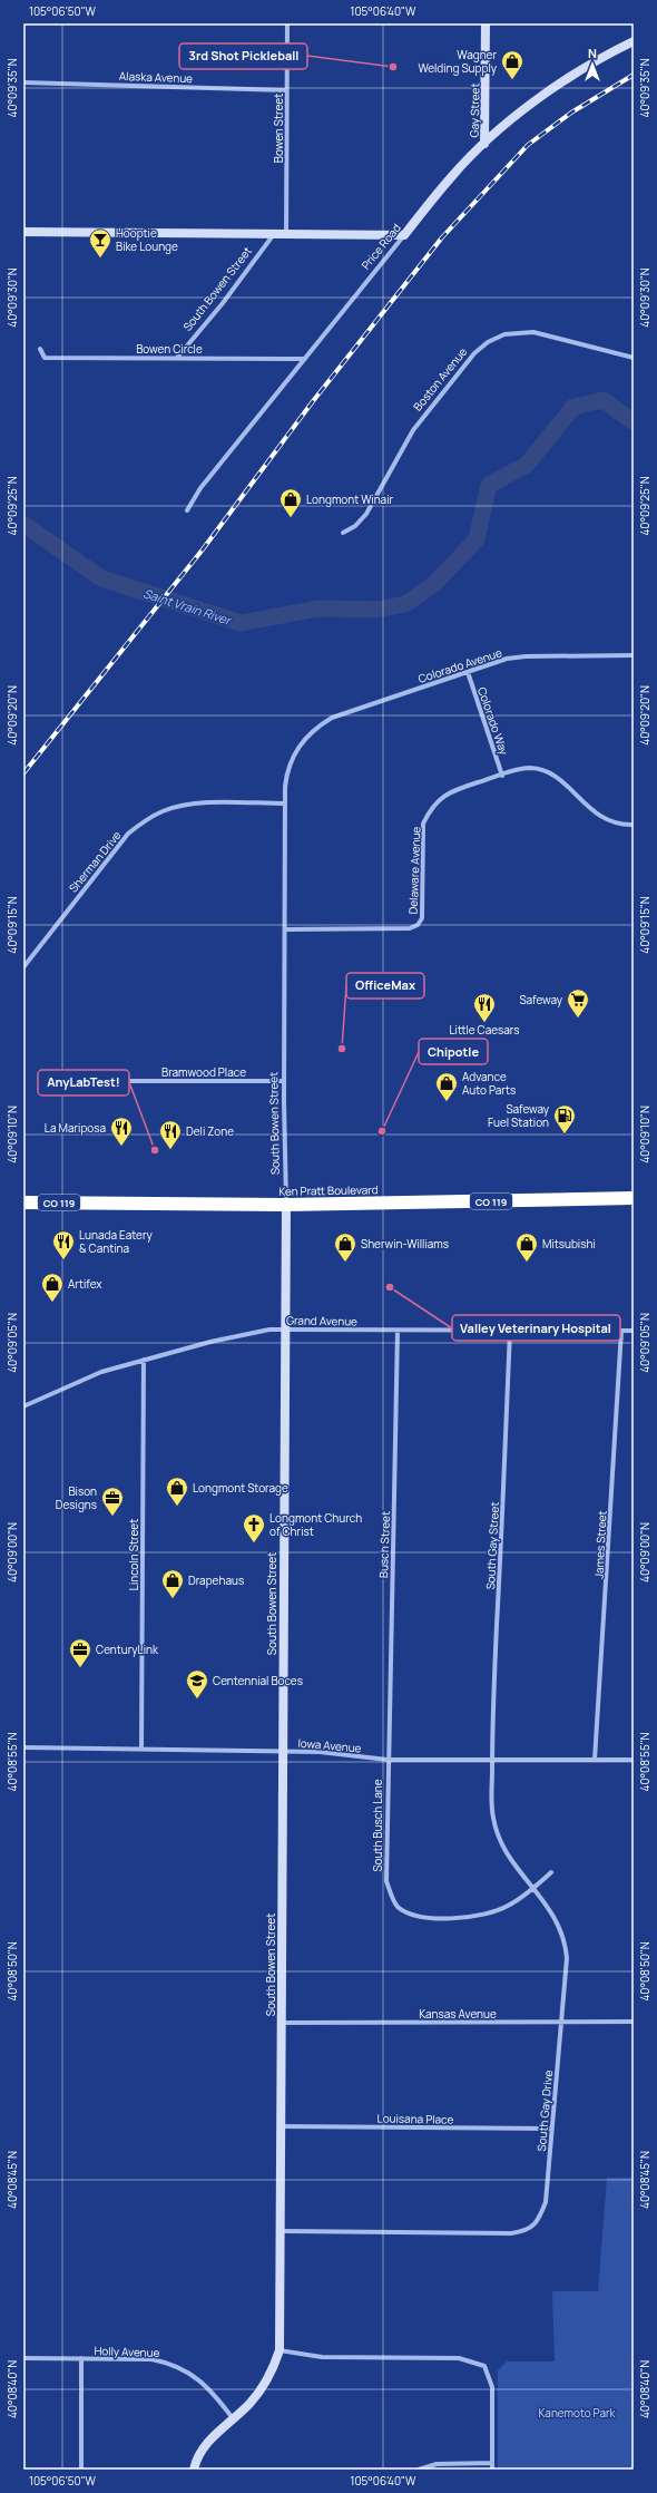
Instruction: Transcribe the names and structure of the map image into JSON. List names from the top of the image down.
{
  "streets": {
    "highway": ["Ken Pratt Boulevard", "CO 119"],
    "street": [
      "Alaska Avenue",
      "Gay Street",
      "Bowen Street",
      "Price Road",
      "South Bowen Street",
      "Bowen Circle",
      "Boston Avenue",
      "Colorado Avenue",
      "Colorado Way",
      "Sherman Drive",
      "Delaware Avenue",
      "Bramwood Place",
      "Grand Avenue",
      "Busch Street",
      "James Street",
      "South Gay Street",
      "Lincoln Street",
      "Iowa Avenue",
      "South Busch Lane",
      "Kansas Avenue",
      "South Gay Drive",
      "Louisana Place",
      "Holly Avenue"
    ]
  },
  "crossings": [
    ["Alaska Avenue", "Bowen Street"],
    ["Gay Street", "Price Road"],
    ["Price Road", "Bowen Circle"],
    ["South Bowen Street", "Bowen Circle"],
    ["South Bowen Street", "Colorado Avenue"],
    ["South Bowen Street", "Sherman Drive"],
    ["South Bowen Street", "Delaware Avenue"],
    ["South Bowen Street", "Bramwood Place"],
    ["South Bowen Street", "Ken Pratt Boulevard"],
    ["South Bowen Street", "Grand Avenue"],
    ["South Bowen Street", "Iowa Avenue"],
    ["South Bowen Street", "Kansas Avenue"],
    ["South Bowen Street", "South Gay Drive"],
    ["South Bowen Street", "Louisana Place"],
    ["South Bowen Street", "Holly Avenue"],
    ["Colorado Avenue", "Colorado Way"],
    ["Colorado Way", "Delaware Avenue"],
    ["Grand Avenue", "Busch Street"],
    ["Grand Avenue", "James Street"],
    ["Grand Avenue", "South Gay Street"],
    ["Grand Avenue", "Lincoln Street"],
    ["Busch Street", "Iowa Avenue"],
    ["Busch Street", "South Busch Lane"],
    ["James Street", "Iowa Avenue"],
    ["South Gay Street", "Iowa Avenue"],
    ["South Gay Street", "South Gay Drive"],
    ["Lincoln Street", "Iowa Avenue"],
    ["Iowa Avenue", "South Busch Lane"],
    ["Iowa Avenue", "South Gay Drive"],
    ["South Busch Lane", "South Gay Drive"],
    ["Kansas Avenue", "South Gay Drive"],
    ["South Gay Drive", "Louisana Place"]
  ],
  "water": ["Saint Vrain River"],
  "parks": ["Kanemoto Park"],
  "places": {
    "other": [
      "3rd Shot Pickleball",
      "OfficeMax",
      "Chipotle",
      "AnyLabTest!",
      "Valley Veterinary Hospital"
    ],
    "shop": [
      "Wagner Welding Supply",
      "Longmont Winair",
      "Advance Auto Parts",
      "Sherwin-Williams",
      "Mitsubishi",
      "Artifex",
      "Longmont Storage",
      "Drapehaus"
    ],
    "bar": ["Hooptie Bike Lounge"],
    "supermarket": ["Safeway"],
    "restaurant": [
      "Little Caesars",
      "La Mariposa",
      "Deli Zone",
      "Lunada Eatery & Cantina"
    ],
    "fuel station": ["Safeway Fuel Station"],
    "office": ["Bison Designs", "CenturyLink"],
    "church": ["Longmont Church of Christ"],
    "school or university": ["Centennial Boces"]
  },
  "north": "top",
  "coordinates": [
    "105°06'50\"W",
    "105°06'40\"W",
    "40°09'35\"N",
    "40°09'30\"N",
    "40°09'25\"N",
    "40°09'20\"N",
    "40°09'15\"N",
    "40°09'10\"N",
    "40°09'05\"N",
    "40°09'00\"N",
    "40°08'55\"N",
    "40°08'50\"N",
    "40°08'45\"N",
    "40°08'40\"N"
  ]
}
